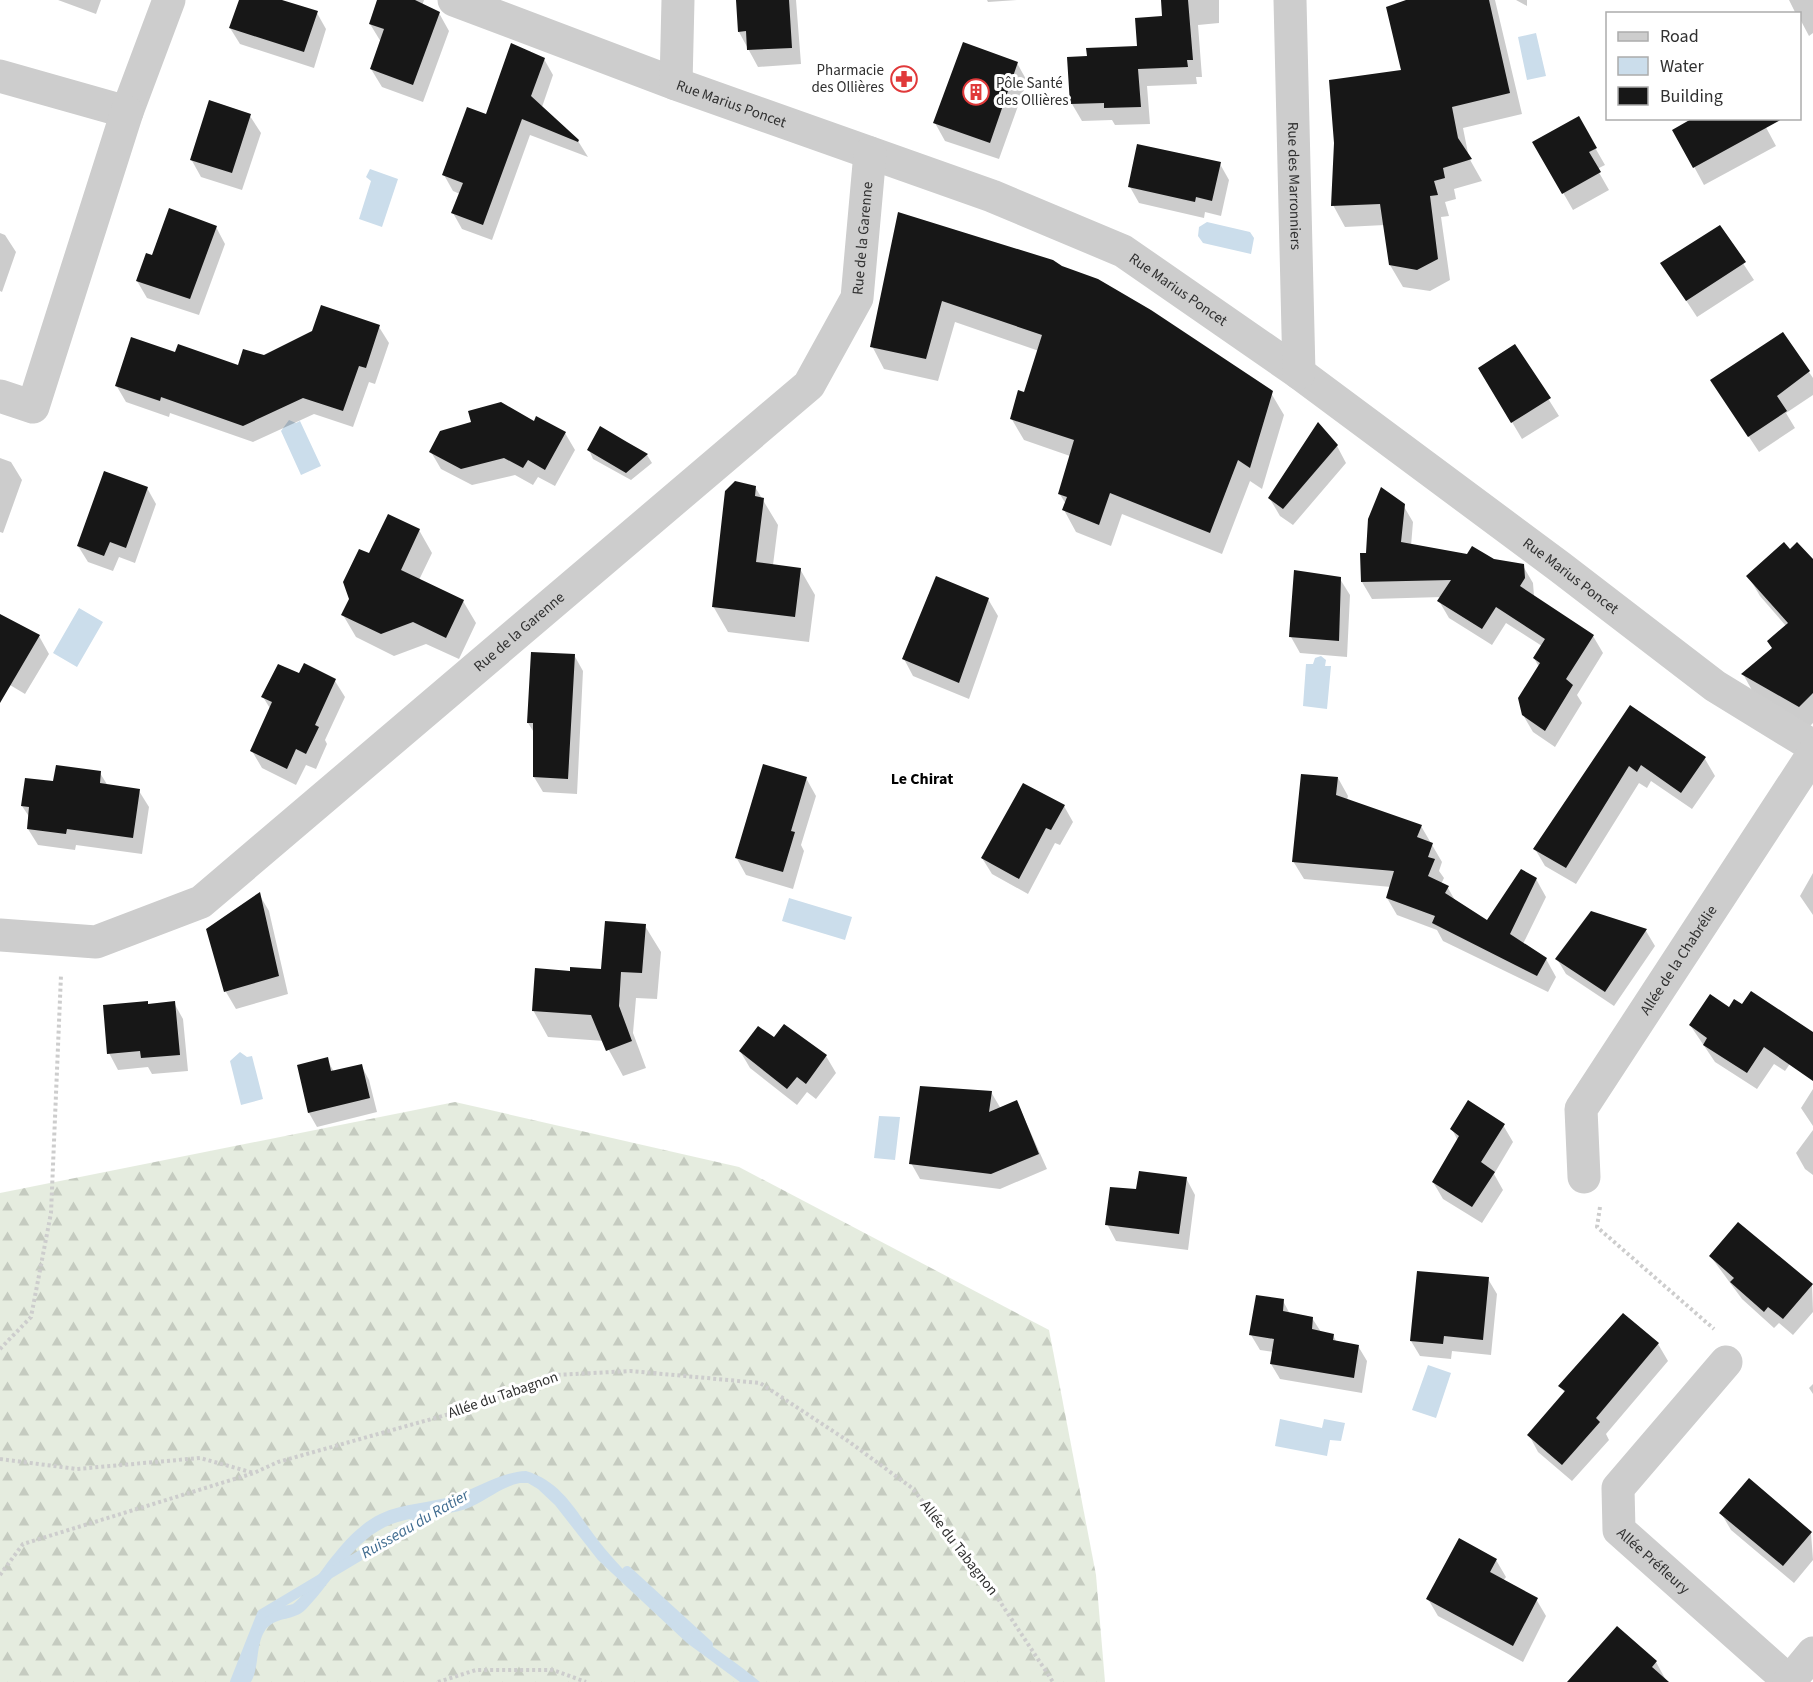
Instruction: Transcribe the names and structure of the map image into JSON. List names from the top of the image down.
{
  "streets": {
    "street": [
      "Rue Marius Poncet",
      "Rue des Marronniers",
      "Rue de la Garenne",
      "Allée de la Chabrélie",
      "Allée Préfleury"
    ],
    "path": ["Allée du Tabagnon"]
  },
  "crossings": [
    ["Rue Marius Poncet", "Rue des Marronniers"],
    ["Rue Marius Poncet", "Rue de la Garenne"]
  ],
  "districts": ["Le Chirat"],
  "water": ["Ruisseau du Ratier"],
  "places": {
    "pharmacy": ["Pharmacie des Ollières"],
    "building": ["Pôle Santé des Ollières"]
  },
  "legend": ["Road", "Water", "Building"]
}
